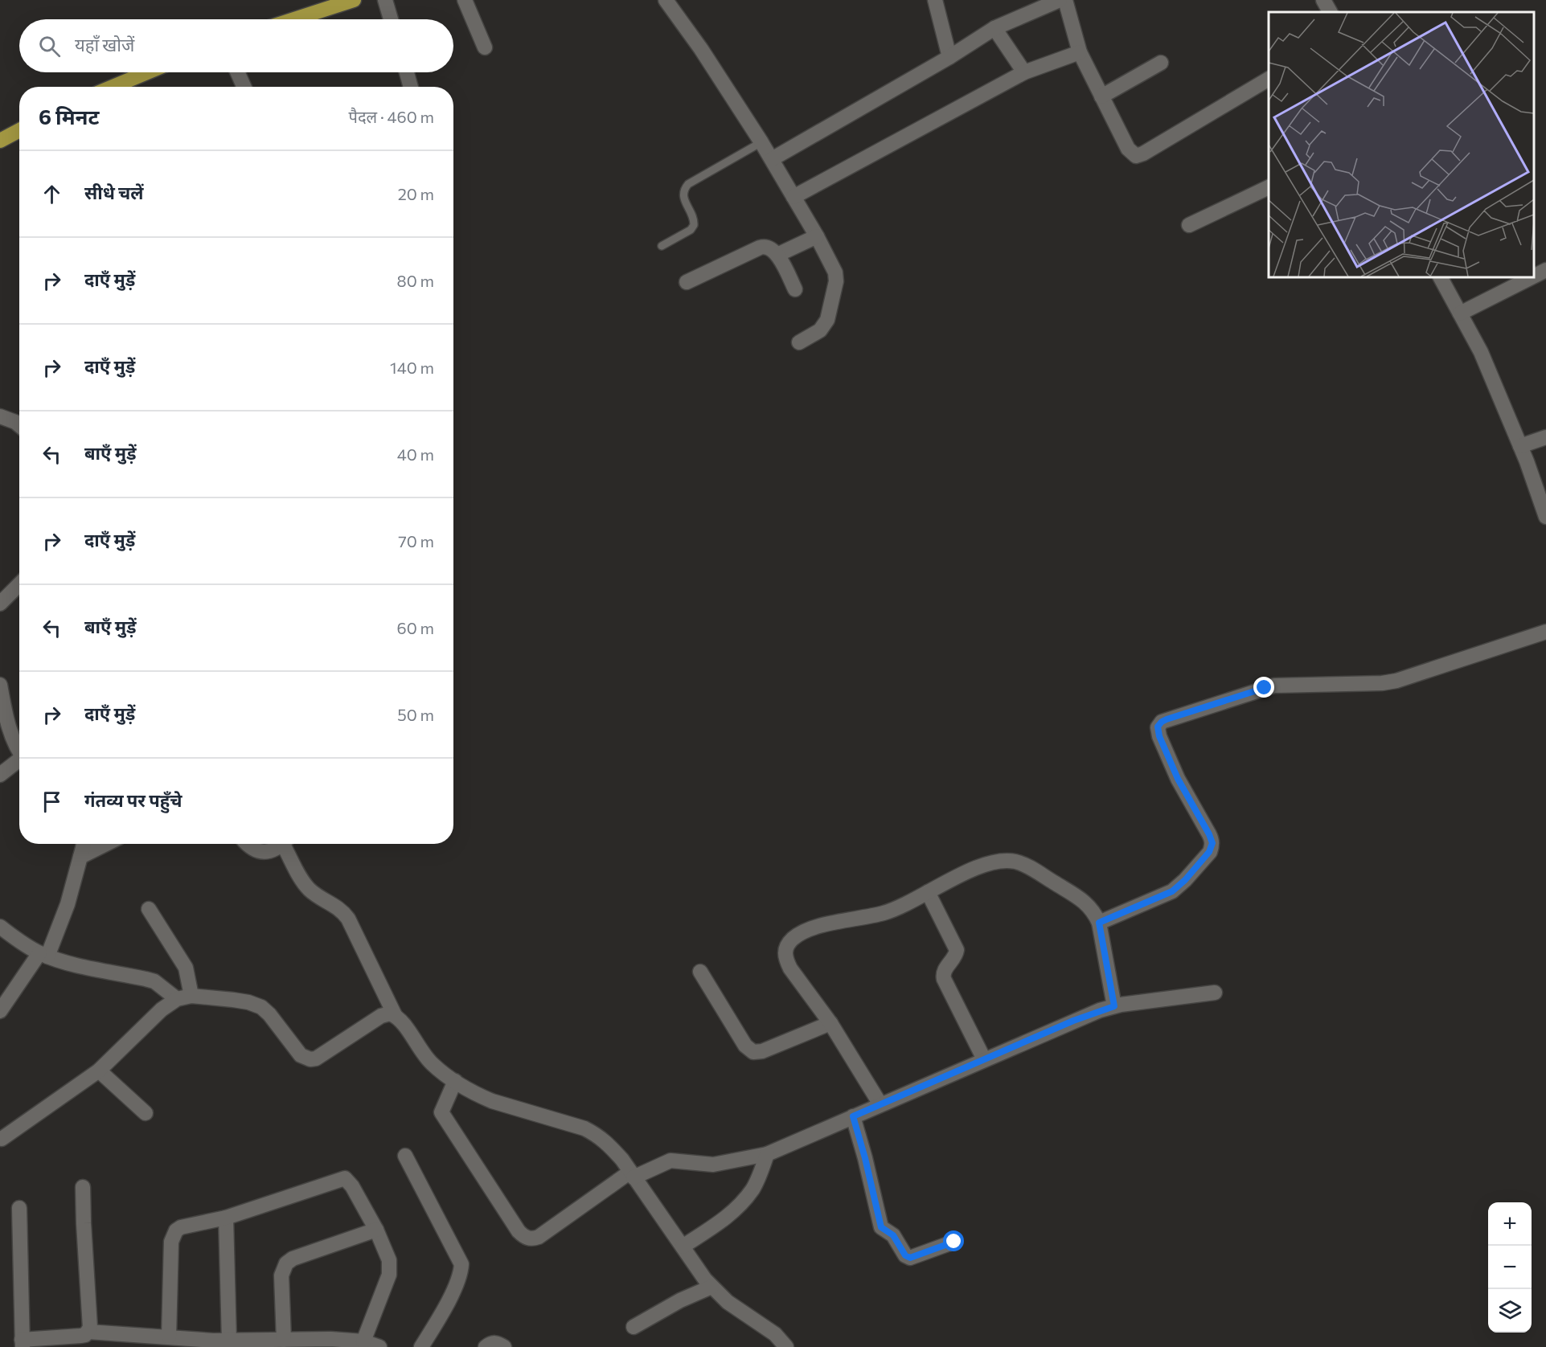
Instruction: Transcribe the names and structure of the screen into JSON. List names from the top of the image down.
{
  "page": {
    "search": "यहाँ खोजें",
    "heading": ["6 मिनट", "पैदल · 460 m"],
    "list": [
      ["सीधे चलें", "20 m"],
      ["दाएँ मुड़ें", "80 m"],
      ["दाएँ मुड़ें", "140 m"],
      ["बाएँ मुड़ें", "40 m"],
      ["दाएँ मुड़ें", "70 m"],
      ["बाएँ मुड़ें", "60 m"],
      ["दाएँ मुड़ें", "50 m"],
      "गंतव्य पर पहुँचे"
    ],
    "map_buttons": ["+", "−"]
  }
}
